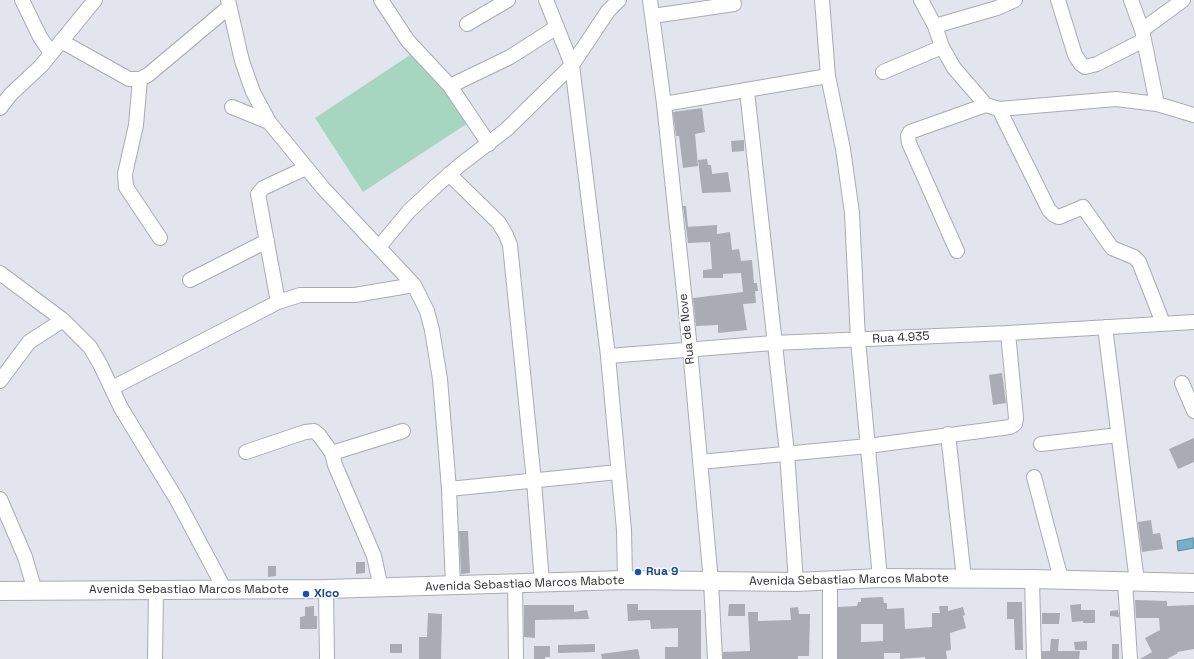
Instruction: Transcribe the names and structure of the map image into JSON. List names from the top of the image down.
{
  "streets": {
    "main road": ["Avenida Sebastiao Marcos Mabote"],
    "street": ["Rua de Nove", "Rua 4.935"]
  },
  "crossings": [
    ["Rua de Nove", "Rua 4.935"],
    ["Rua de Nove", "Avenida Sebastiao Marcos Mabote"]
  ],
  "places": ["Rua 9", "Xico"]
}
